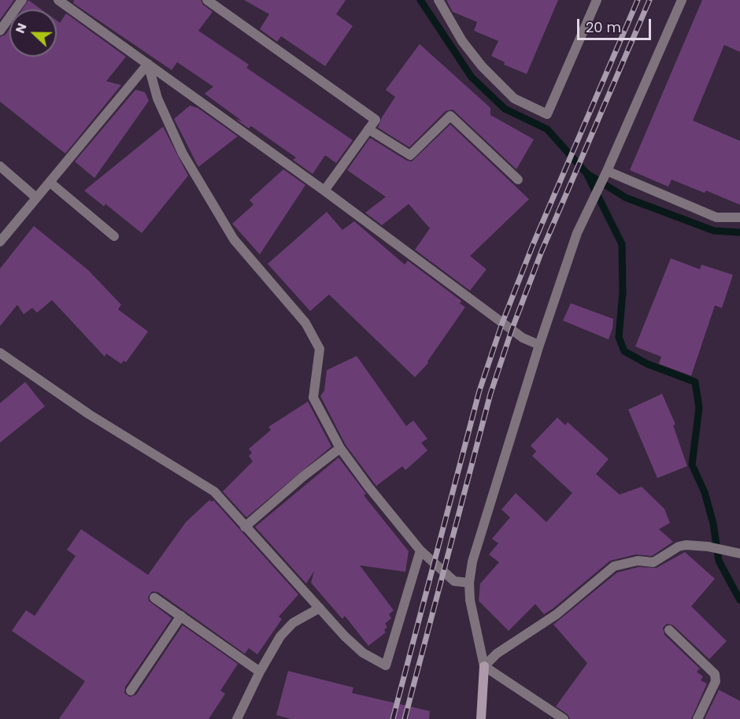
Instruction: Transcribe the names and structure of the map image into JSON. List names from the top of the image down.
{
  "scale_bar": "20 m",
  "north": "left"
}
